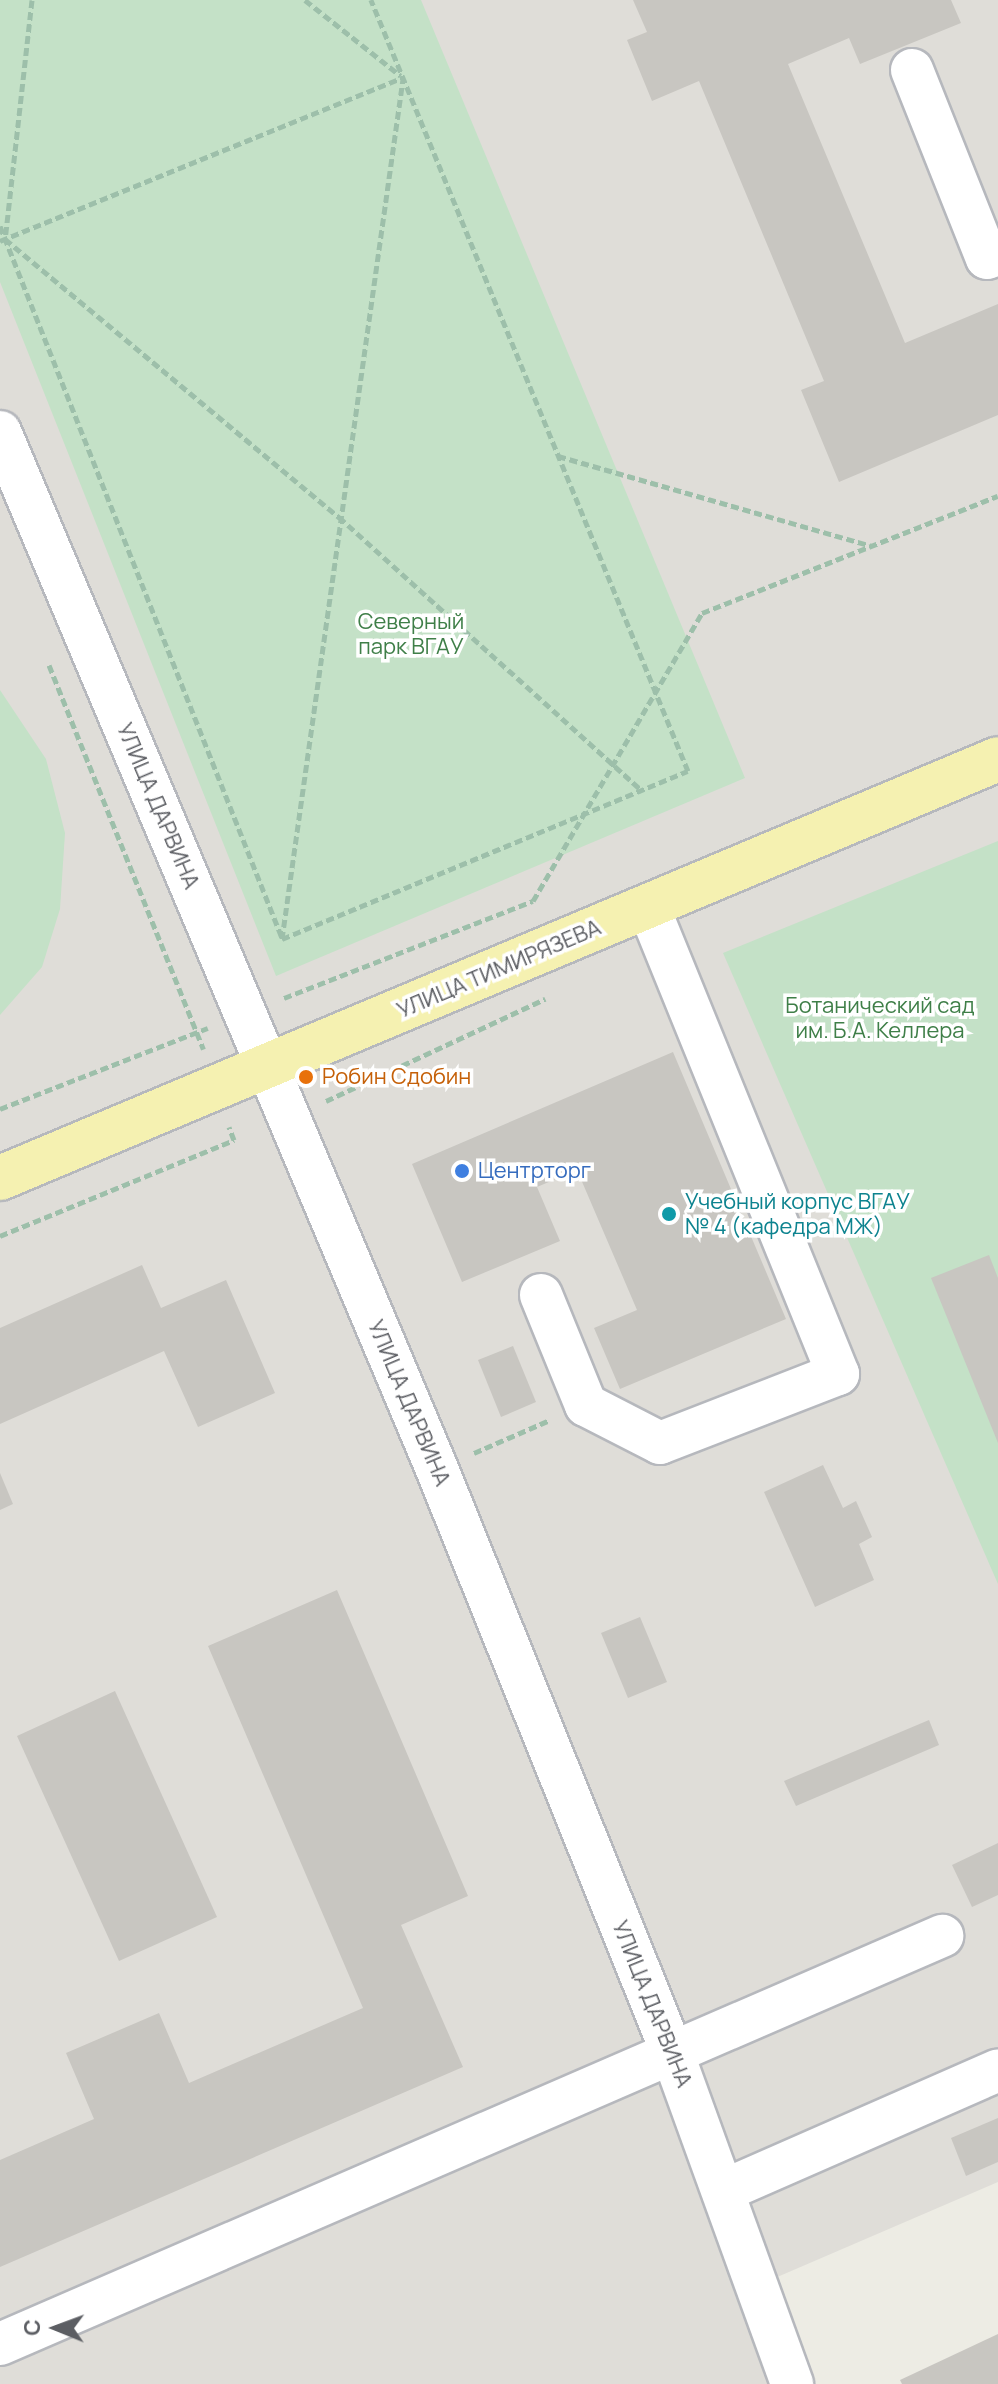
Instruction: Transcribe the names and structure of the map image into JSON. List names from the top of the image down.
{
  "streets": {
    "main road": ["УЛИЦА ТИМИРЯЗЕВА"],
    "street": ["УЛИЦА ДАРВИНА"]
  },
  "crossings": [
    ["УЛИЦА ДАРВИНА", "УЛИЦА ТИМИРЯЗЕВА"]
  ],
  "parks": ["Северный парк ВГАУ", "Ботанический сад им. Б.А. Келлера"],
  "places": ["Робин Сдобин", "Центрторг", "Учебный корпус ВГАУ № 4 (кафедра МЖ)"],
  "north": "left"
}
